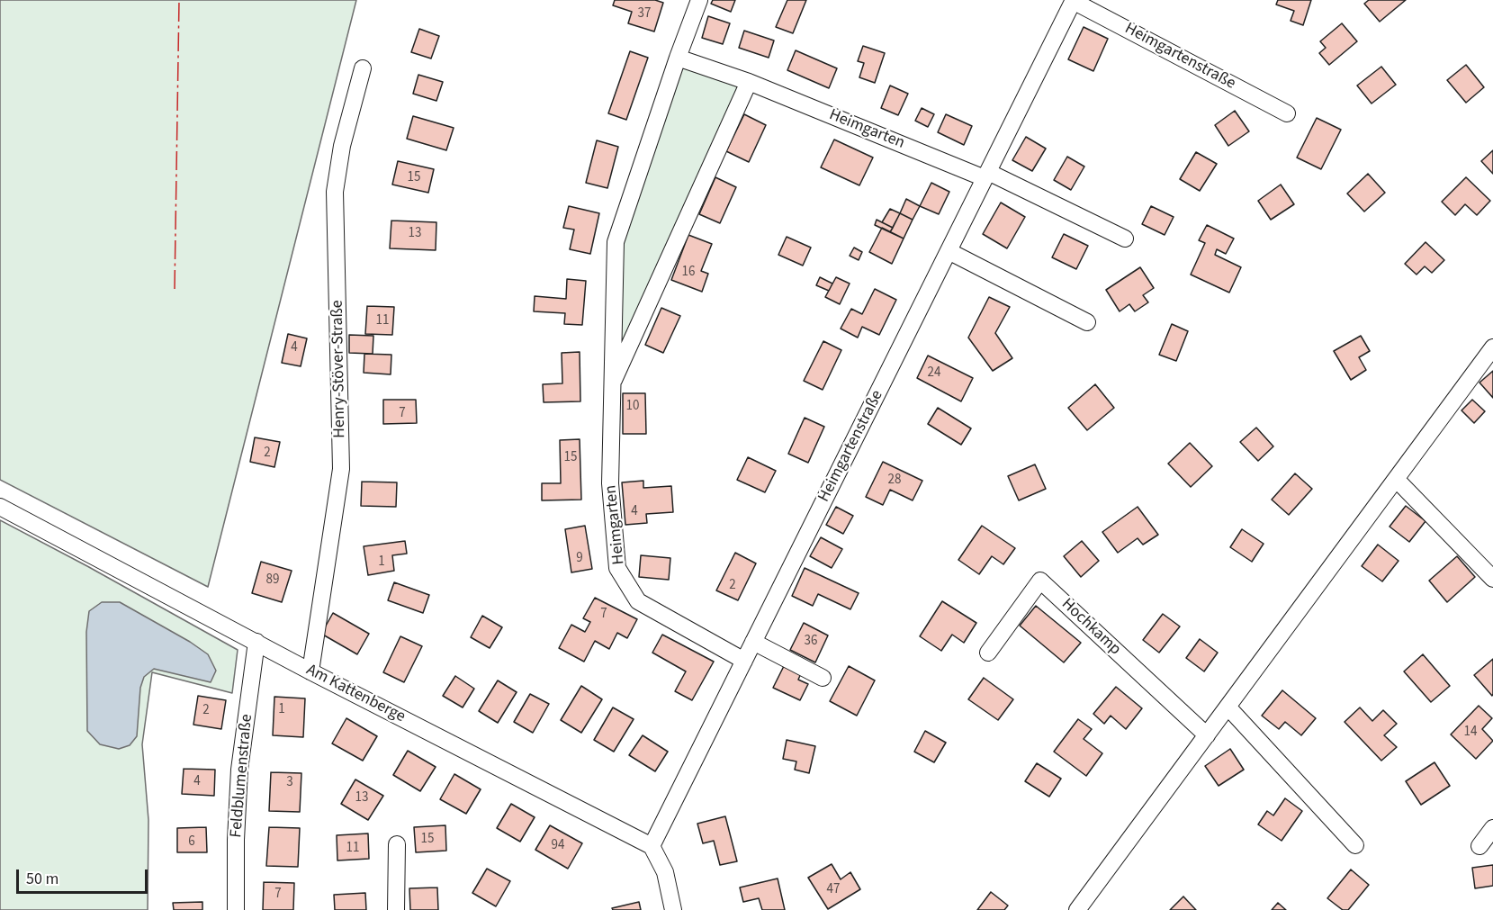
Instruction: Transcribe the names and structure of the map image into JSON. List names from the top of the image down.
{
  "streets": {
    "street": [
      "Heimgartenstraße",
      "Heimgarten",
      "Henry-Stöver-Straße",
      "Hochkamp",
      "Am Kattenberge",
      "Feldblumenstraße"
    ]
  },
  "crossings": [
    ["Heimgartenstraße", "Heimgarten"],
    ["Heimgartenstraße", "Am Kattenberge"],
    ["Henry-Stöver-Straße", "Am Kattenberge"],
    ["Am Kattenberge", "Feldblumenstraße"]
  ],
  "house_numbers": [
    "37",
    "15",
    "13",
    "16",
    "11",
    "4",
    "24",
    "10",
    "7",
    "2",
    "15",
    "28",
    "4",
    "9",
    "1",
    "89",
    "2",
    "7",
    "36",
    "1",
    "2",
    "14",
    "4",
    "3",
    "13",
    "15",
    "6",
    "94",
    "11",
    "47",
    "7"
  ],
  "scale_bar": "50 m"
}
